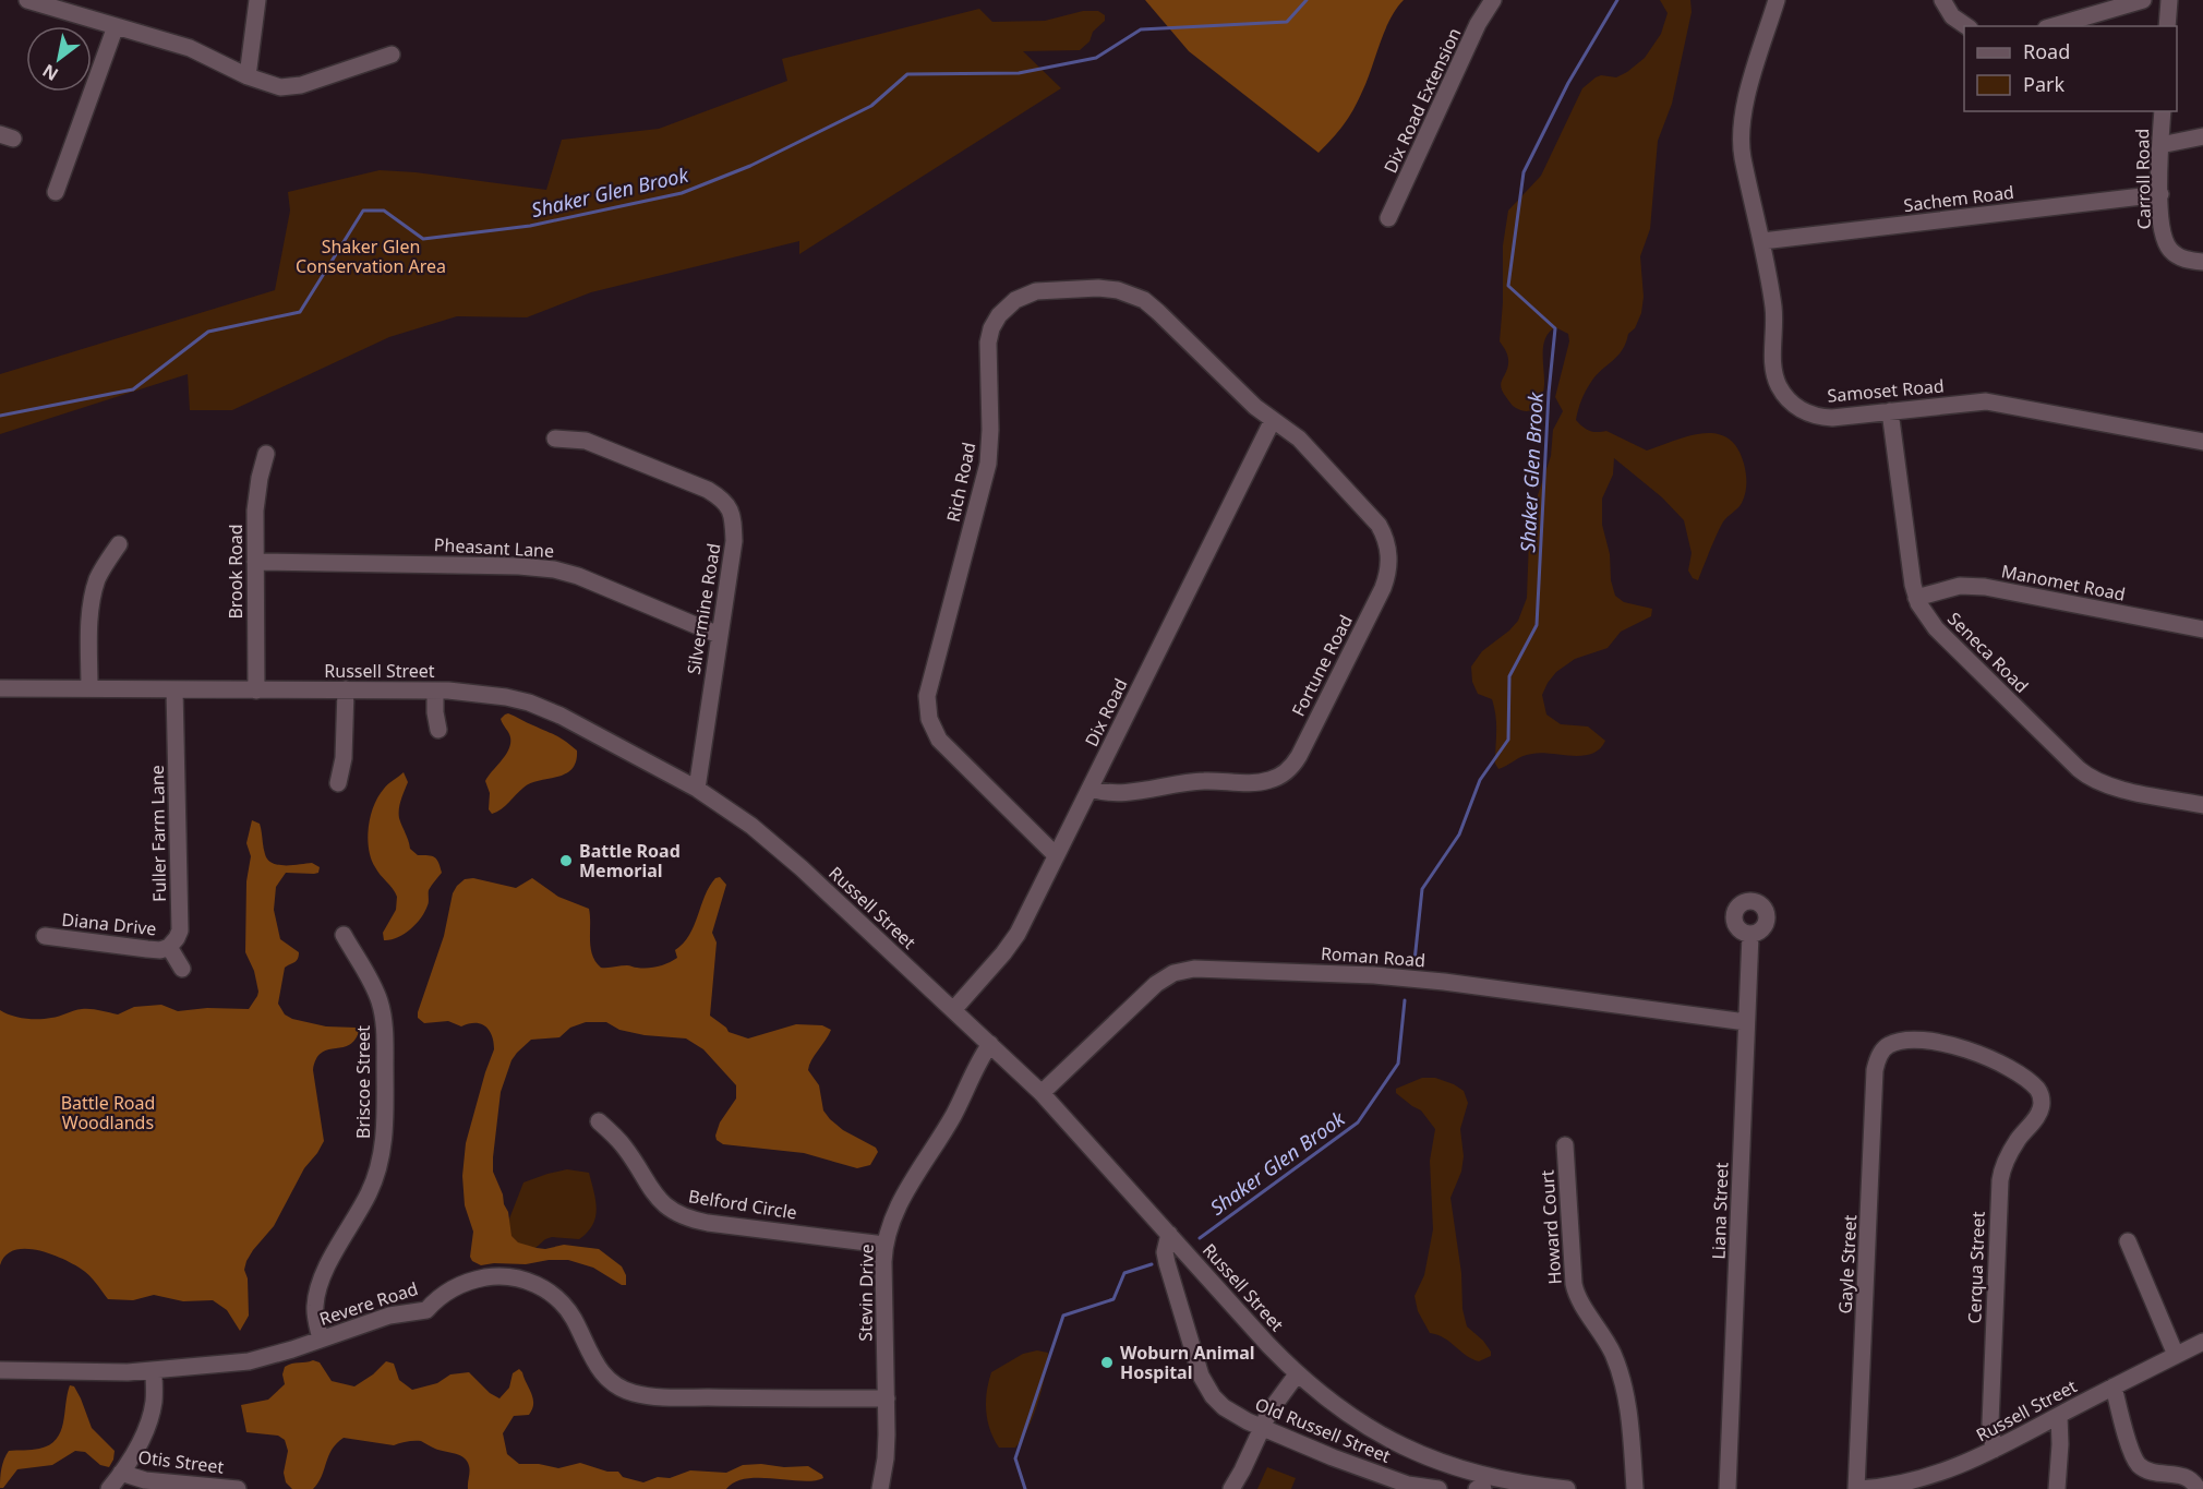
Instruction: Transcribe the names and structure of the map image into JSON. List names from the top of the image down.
{
  "streets": {
    "street": [
      "Dix Road Extension",
      "Carroll Road",
      "Sachem Road",
      "Samoset Road",
      "Rich Road",
      "Pheasant Lane",
      "Brook Road",
      "Manomet Road",
      "Silvermine Road",
      "Seneca Road",
      "Fortune Road",
      "Russell Street",
      "Dix Road",
      "Fuller Farm Lane",
      "Diana Drive",
      "Roman Road",
      "Briscoe Street",
      "Belford Circle",
      "Liana Street",
      "Howard Court",
      "Gayle Street",
      "Cerqua Street",
      "Stevin Drive",
      "Revere Road",
      "Old Russell Street",
      "Otis Street"
    ]
  },
  "crossings": [
    ["Carroll Road", "Sachem Road"],
    ["Sachem Road", "Samoset Road"],
    ["Samoset Road", "Seneca Road"],
    ["Rich Road", "Fortune Road"],
    ["Rich Road", "Dix Road"],
    ["Pheasant Lane", "Brook Road"],
    ["Pheasant Lane", "Silvermine Road"],
    ["Brook Road", "Russell Street"],
    ["Manomet Road", "Seneca Road"],
    ["Silvermine Road", "Russell Street"],
    ["Fortune Road", "Dix Road"],
    ["Russell Street", "Dix Road"],
    ["Russell Street", "Fuller Farm Lane"],
    ["Russell Street", "Roman Road"],
    ["Russell Street", "Gayle Street"],
    ["Russell Street", "Cerqua Street"],
    ["Russell Street", "Stevin Drive"],
    ["Russell Street", "Old Russell Street"],
    ["Fuller Farm Lane", "Diana Drive"],
    ["Roman Road", "Liana Street"],
    ["Briscoe Street", "Revere Road"],
    ["Belford Circle", "Stevin Drive"],
    ["Gayle Street", "Cerqua Street"],
    ["Stevin Drive", "Revere Road"]
  ],
  "water": ["Shaker Glen Brook"],
  "parks": ["Shaker Glen Conservation Area", "Battle Road Woodlands"],
  "places": ["Battle Road Memorial", "Woburn Animal Hospital"],
  "legend": ["Road", "Park"],
  "north": "bottom left"
}
